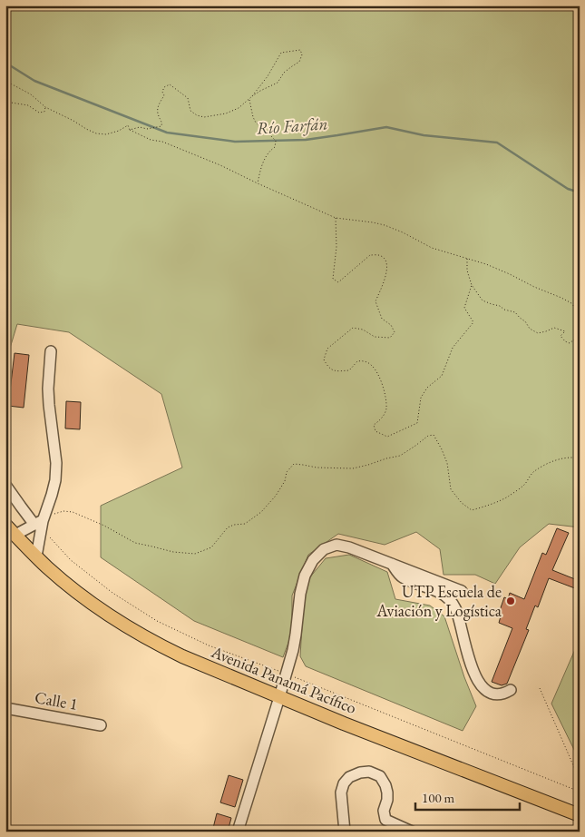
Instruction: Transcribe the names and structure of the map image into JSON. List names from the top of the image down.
{
  "streets": {
    "main road": ["Avenida Panamá Pacífico"],
    "street": ["Calle 1"]
  },
  "water": ["Río Farfán"],
  "places": ["UTP Escuela de Aviación y Logística"],
  "scale_bar": "100 m"
}
